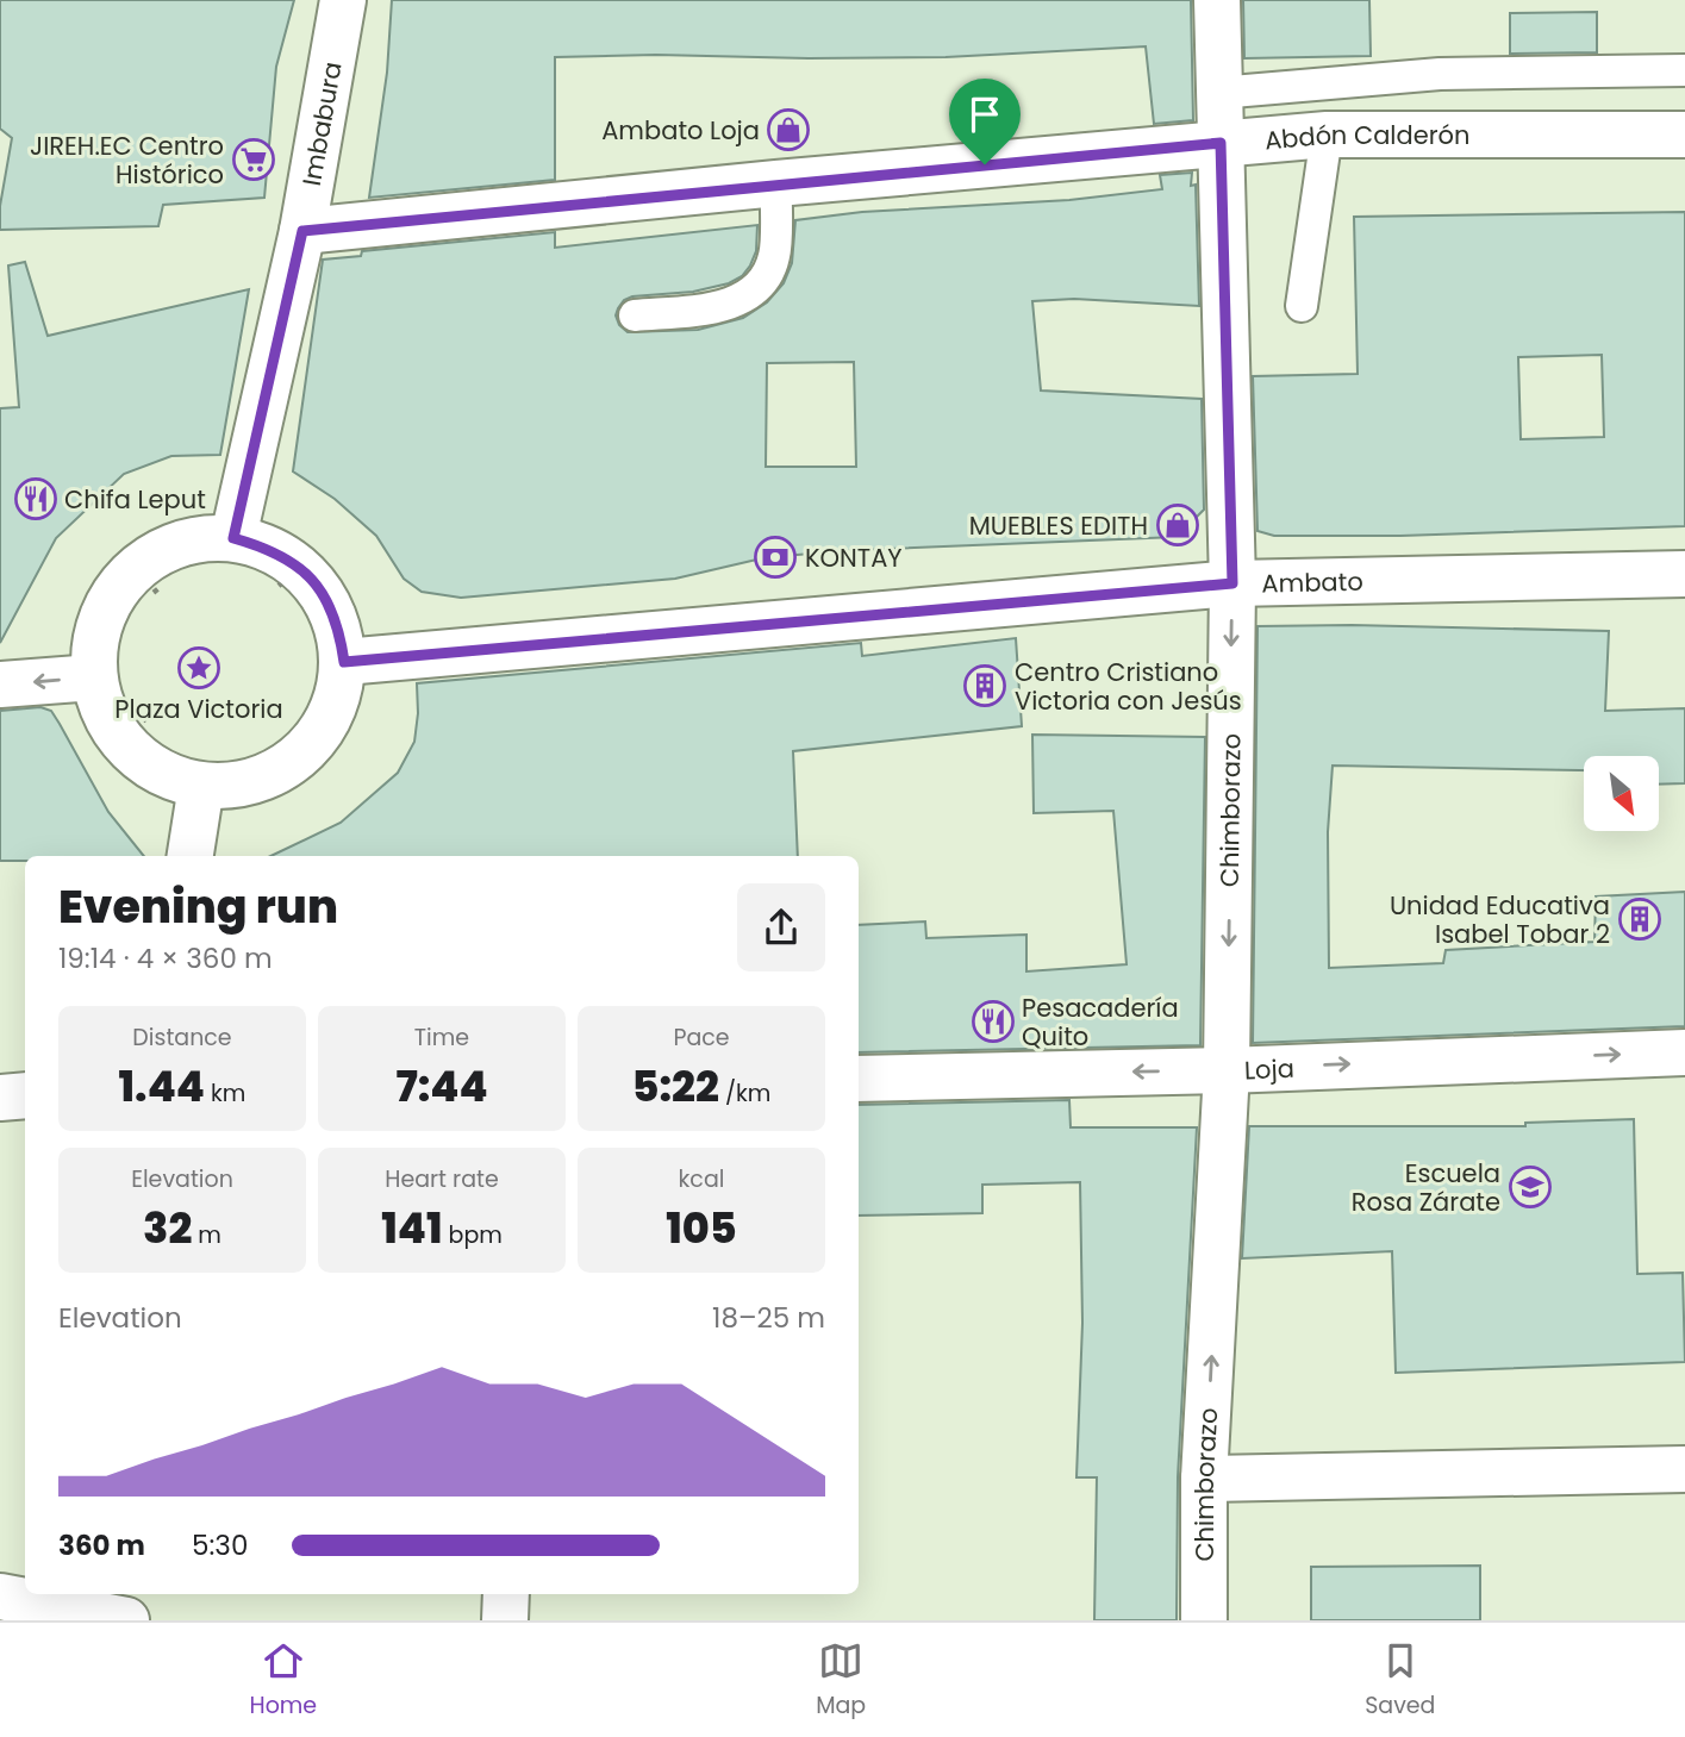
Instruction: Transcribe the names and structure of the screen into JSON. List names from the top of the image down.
{
  "streets": {
    "street": [
      "Imbabura",
      "Abdón Calderón",
      "Ambato",
      "Chimborazo",
      "Loja"
    ]
  },
  "crossings": [
    ["Imbabura", "Abdón Calderón"],
    ["Imbabura", "Ambato"],
    ["Abdón Calderón", "Chimborazo"],
    ["Ambato", "Chimborazo"],
    ["Chimborazo", "Loja"]
  ],
  "places": {
    "shop": ["Ambato Loja", "MUEBLES EDITH"],
    "supermarket": ["JIREH.EC Centro Histórico"],
    "restaurant": ["Chifa Leput", "Pesacadería Quito"],
    "bank": ["KONTAY"],
    "place": ["Plaza Victoria"],
    "building": ["Centro Cristiano Victoria con Jesús", "Unidad Educativa Isabel Tobar 2"],
    "school or university": ["Escuela Rosa Zárate"]
  },
  "north": "bottom right",
  "page": {
    "heading": ["Evening run", "19:14 · 4 × 360 m"],
    "stats": [
      ["Distance", "1.44 km"],
      ["Time", "7:44"],
      ["Pace", "5:22 /km"],
      ["Elevation", "32 m"],
      ["Heart rate", "141 bpm"],
      ["kcal", "105"]
    ],
    "chart": ["Elevation", "18–25 m"],
    "list": [
      {
        "name": "360 m",
        "note": "5:30"
      }
    ],
    "tabs": ["Home", "Map", "Saved"]
  }
}
